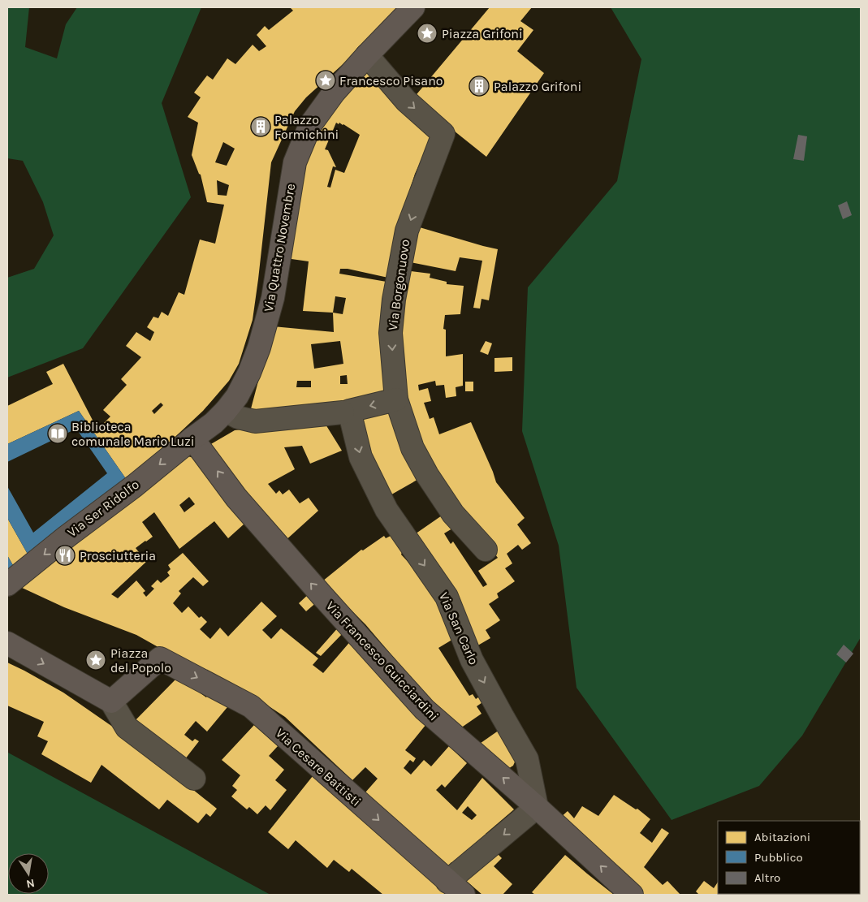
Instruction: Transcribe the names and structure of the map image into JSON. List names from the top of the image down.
{
  "streets": {
    "main road": [
      "Via Quattro Novembre",
      "Via Ser Ridolfo",
      "Via Francesco Guicciardini",
      "Via Cesare Battisti"
    ],
    "street": ["Via Borgonuovo", "Via San Carlo"]
  },
  "crossings": [
    ["Via Quattro Novembre", "Via Borgonuovo"],
    ["Via Quattro Novembre", "Via Ser Ridolfo"],
    ["Via Quattro Novembre", "Via Francesco Guicciardini"],
    ["Via Ser Ridolfo", "Via Francesco Guicciardini"],
    ["Via San Carlo", "Via Francesco Guicciardini"]
  ],
  "one_way": [
    "Via Borgonuovo",
    "Via Ser Ridolfo",
    "Via San Carlo",
    "Via Francesco Guicciardini",
    "Via Cesare Battisti"
  ],
  "places": {
    "place": ["Piazza Grifoni", "Francesco Pisano", "Piazza del Popolo"],
    "building": ["Palazzo Grifoni", "Palazzo Formichini"],
    "library": ["Biblioteca comunale Mario Luzi"],
    "restaurant": ["Prosciutteria"]
  },
  "legend": ["Abitazioni", "Pubblico", "Altro"],
  "north": "bottom"
}
